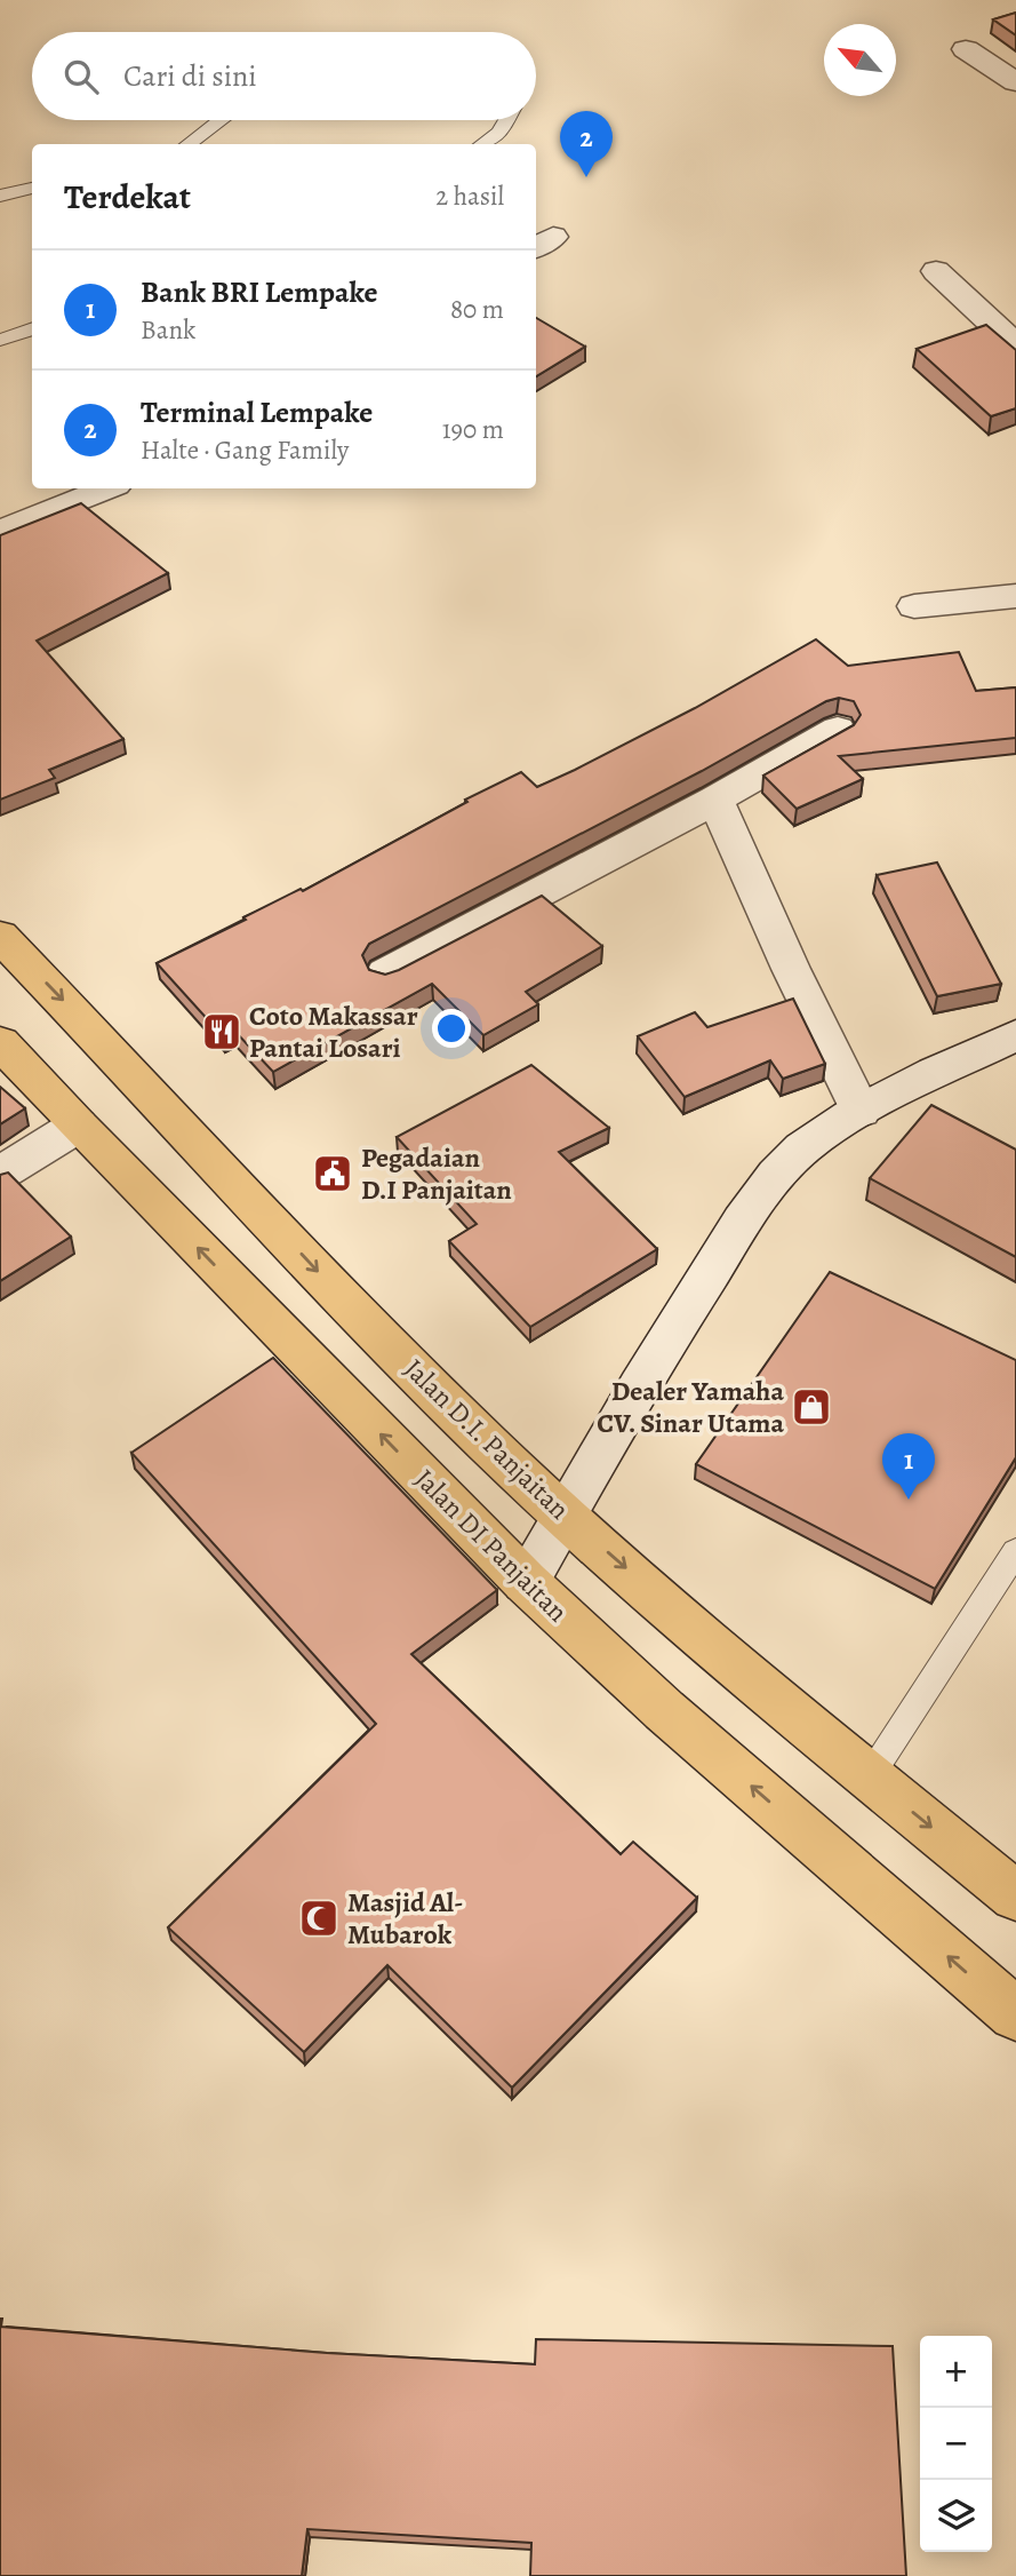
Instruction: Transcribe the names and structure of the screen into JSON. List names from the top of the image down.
{
  "streets": {
    "highway": ["Jalan D.I. Panjaitan", "Jalan DI Panjaitan"]
  },
  "one_way": ["Jalan D.I. Panjaitan", "Jalan DI Panjaitan"],
  "places": {
    "restaurant": ["Coto Makassar Pantai Losari"],
    "public building": ["Pegadaian D.I Panjaitan"],
    "shop": ["Dealer Yamaha CV. Sinar Utama"],
    "mosque": ["Masjid Al- Mubarok"]
  },
  "north": "top left",
  "page": {
    "search": "Cari di sini",
    "pins": ["2", "1"],
    "heading": ["Terdekat", "2 hasil"],
    "list": [
      {
        "mark": "1",
        "name": "Bank BRI Lempake",
        "note": "Bank",
        "value": "80 m"
      },
      {
        "mark": "2",
        "name": "Terminal Lempake",
        "note": "Halte · Gang Family",
        "value": "190 m"
      }
    ],
    "map_buttons": ["+", "−"]
  }
}
